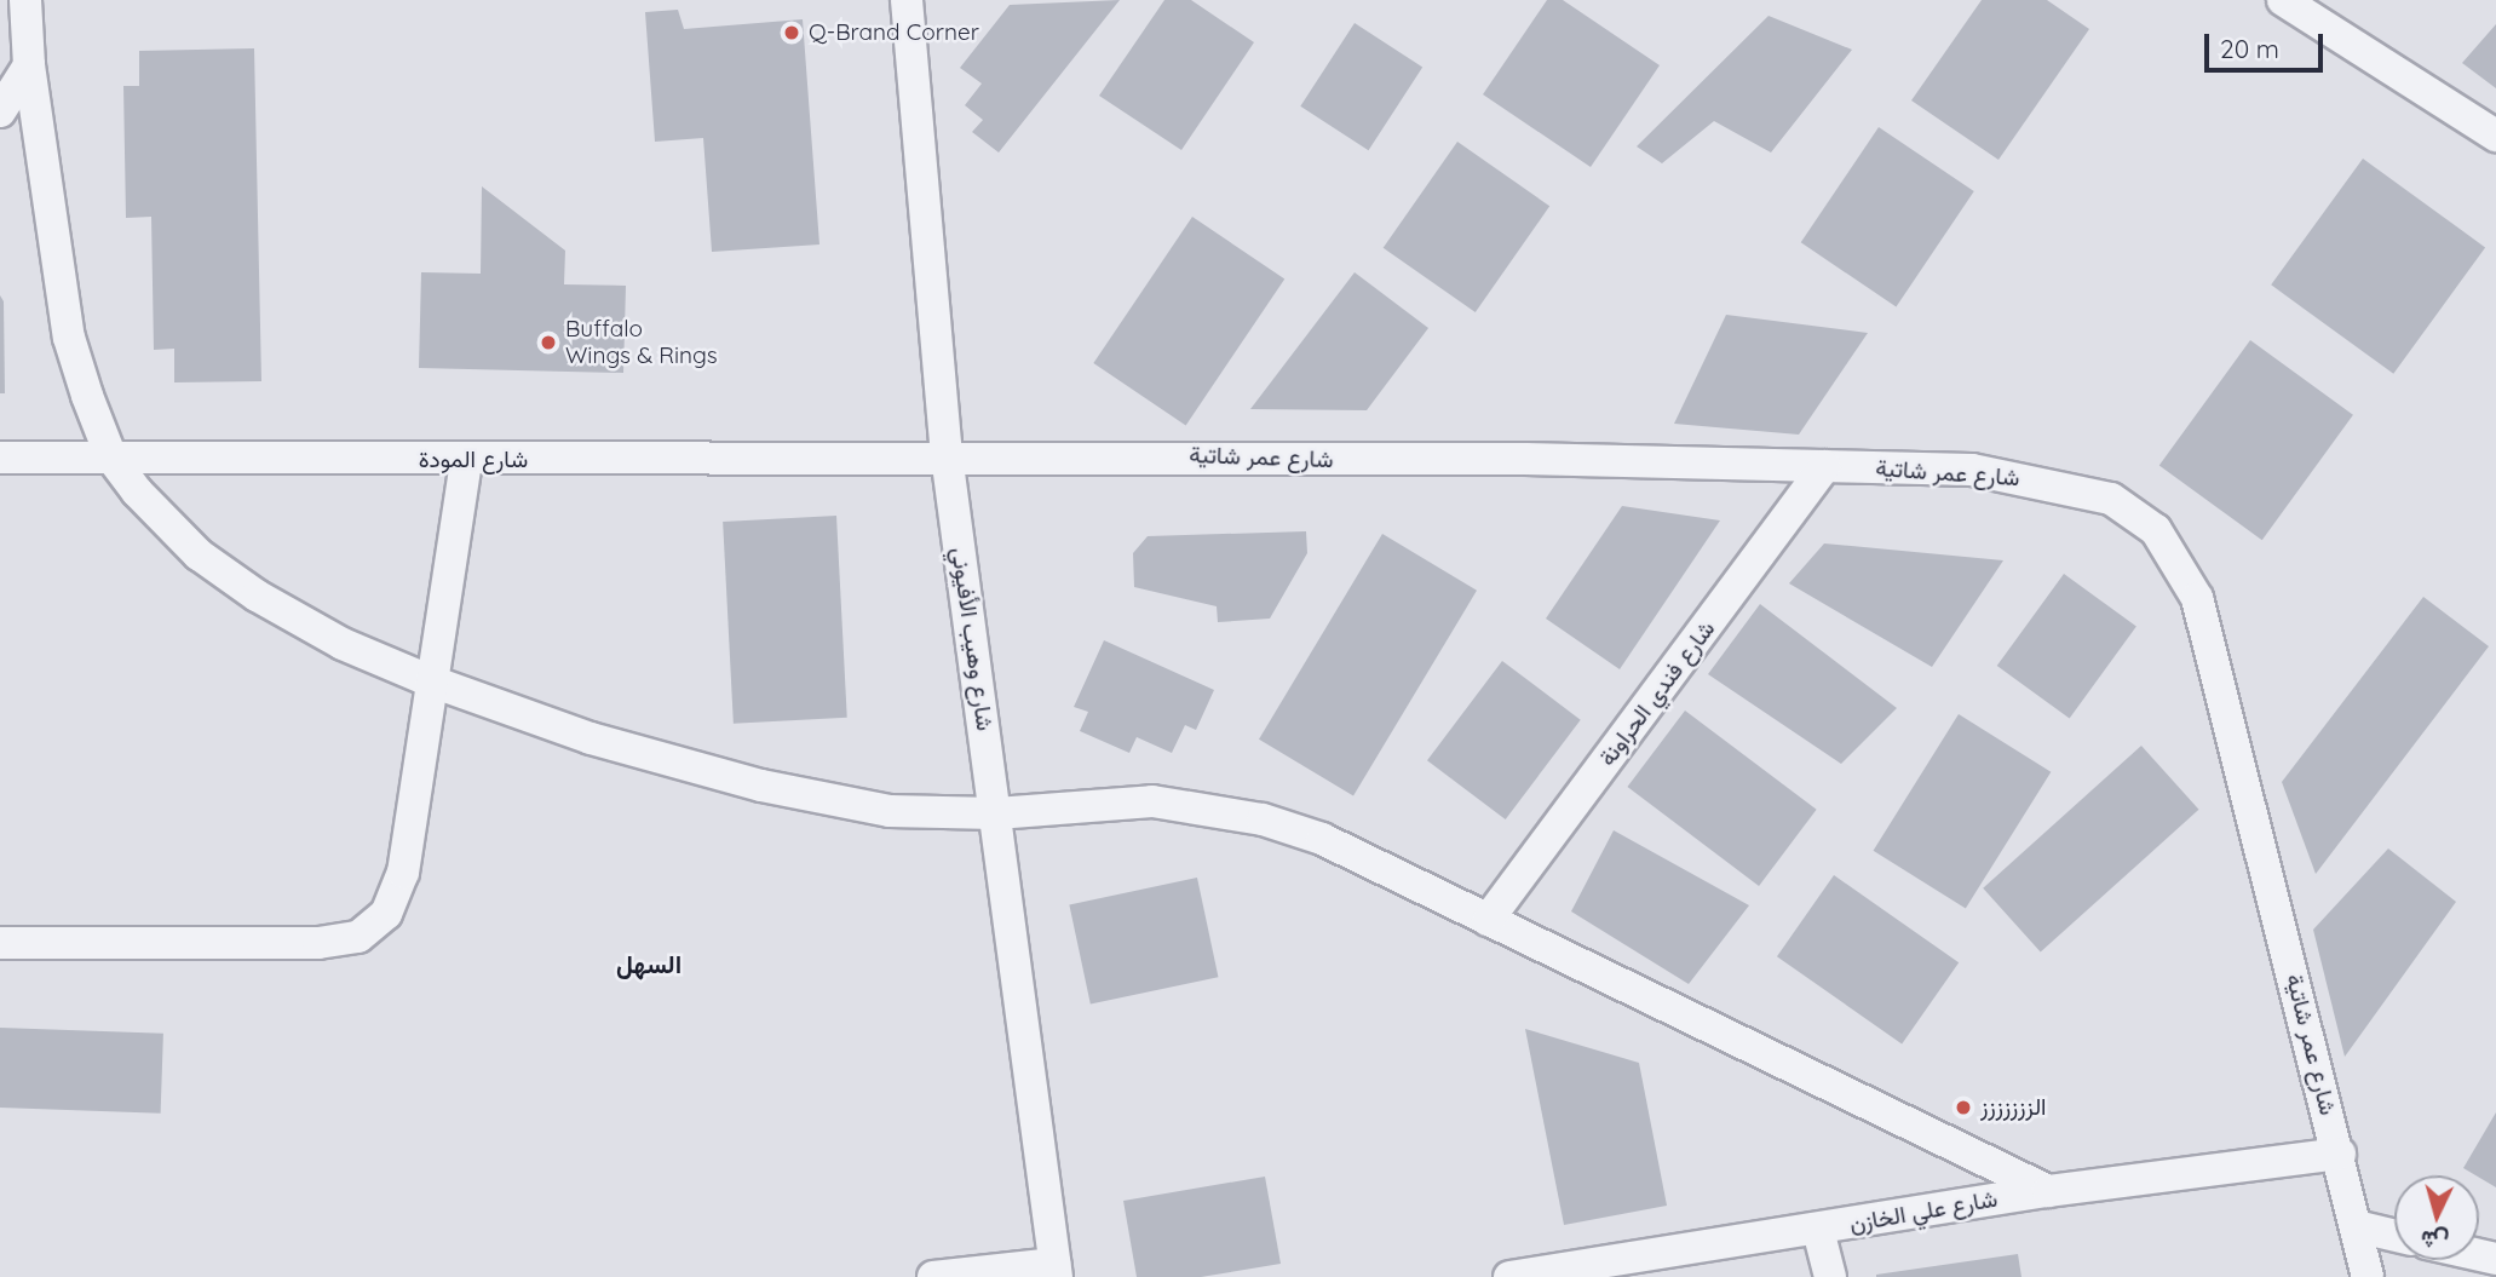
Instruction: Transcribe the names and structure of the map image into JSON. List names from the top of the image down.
{
  "streets": {
    "street": [
      "شارع عمر شاتية",
      "شارع المودة",
      "شارع وهيب الأفيوني",
      "شارع فندي الحراونة",
      "شارع علي الخازن"
    ]
  },
  "crossings": [
    ["شارع عمر شاتية", "شارع المودة"],
    ["شارع عمر شاتية", "شارع وهيب الأفيوني"],
    ["شارع عمر شاتية", "شارع فندي الحراونة"],
    ["شارع عمر شاتية", "شارع علي الخازن"],
    ["شارع المودة", "شارع وهيب الأفيوني"]
  ],
  "districts": ["السهل"],
  "places": ["Q-Brand Corner", "Buffalo Wings & Rings", "الززززززز"],
  "scale_bar": "20 m",
  "north": "bottom"
}
